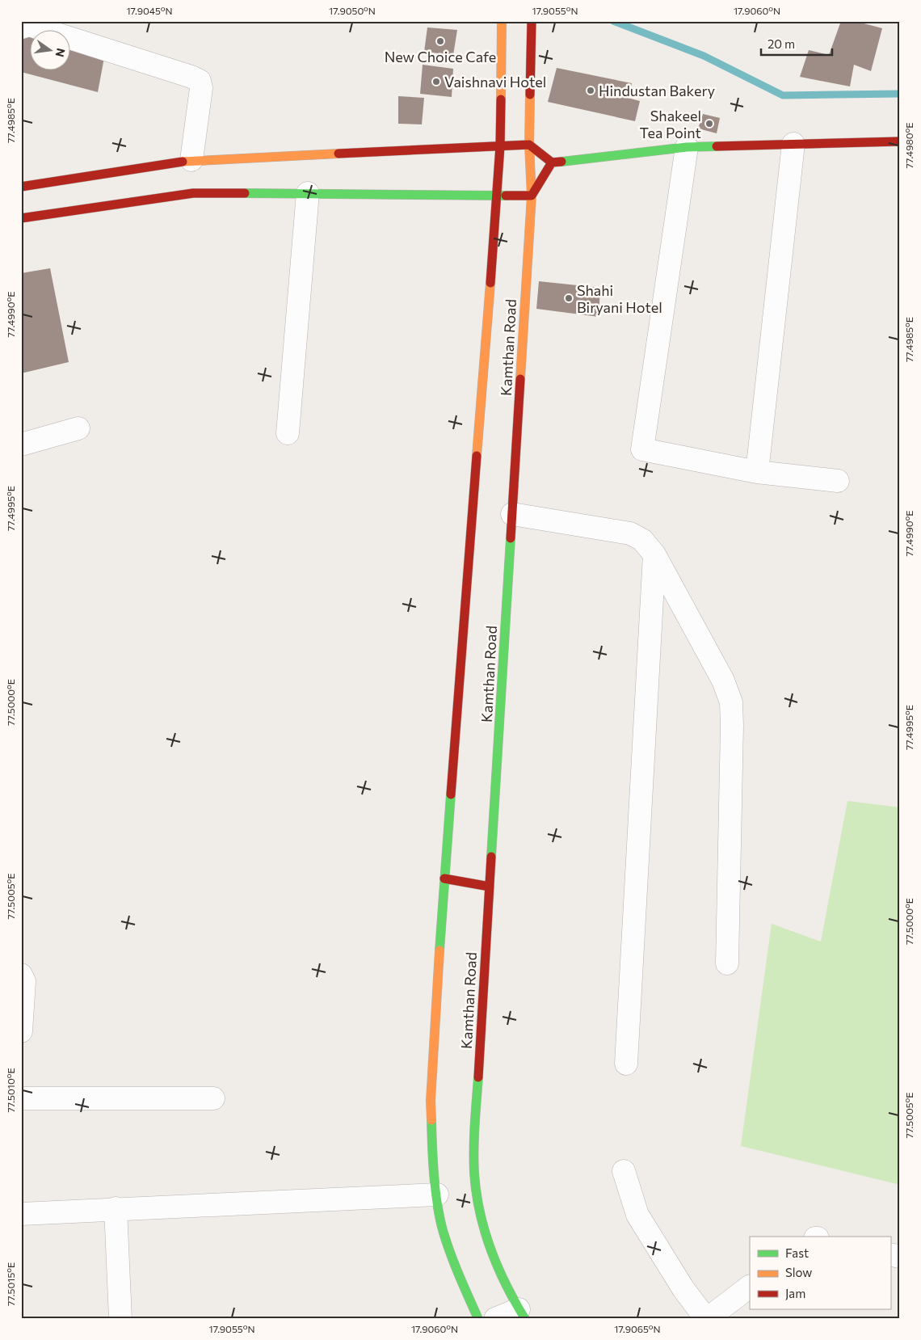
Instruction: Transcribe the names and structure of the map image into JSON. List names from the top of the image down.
{
  "streets": {
    "main road": ["Kamthan Road"]
  },
  "places": [
    "New Choice Cafe",
    "Vaishnavi Hotel",
    "Hindustan Bakery",
    "Shakeel Tea Point",
    "Shahi Biryani Hotel"
  ],
  "legend": ["Fast", "Slow", "Jam"],
  "scale_bar": "20 m",
  "north": "right",
  "coordinates": [
    "17.9045°N",
    "17.9050°N",
    "17.9055°N",
    "17.9060°N",
    "77.4985°E",
    "77.4980°E",
    "77.4990°E",
    "77.4995°E",
    "77.5000°E",
    "77.5005°E",
    "77.5010°E",
    "77.5015°E",
    "17.9065°N"
  ]
}
